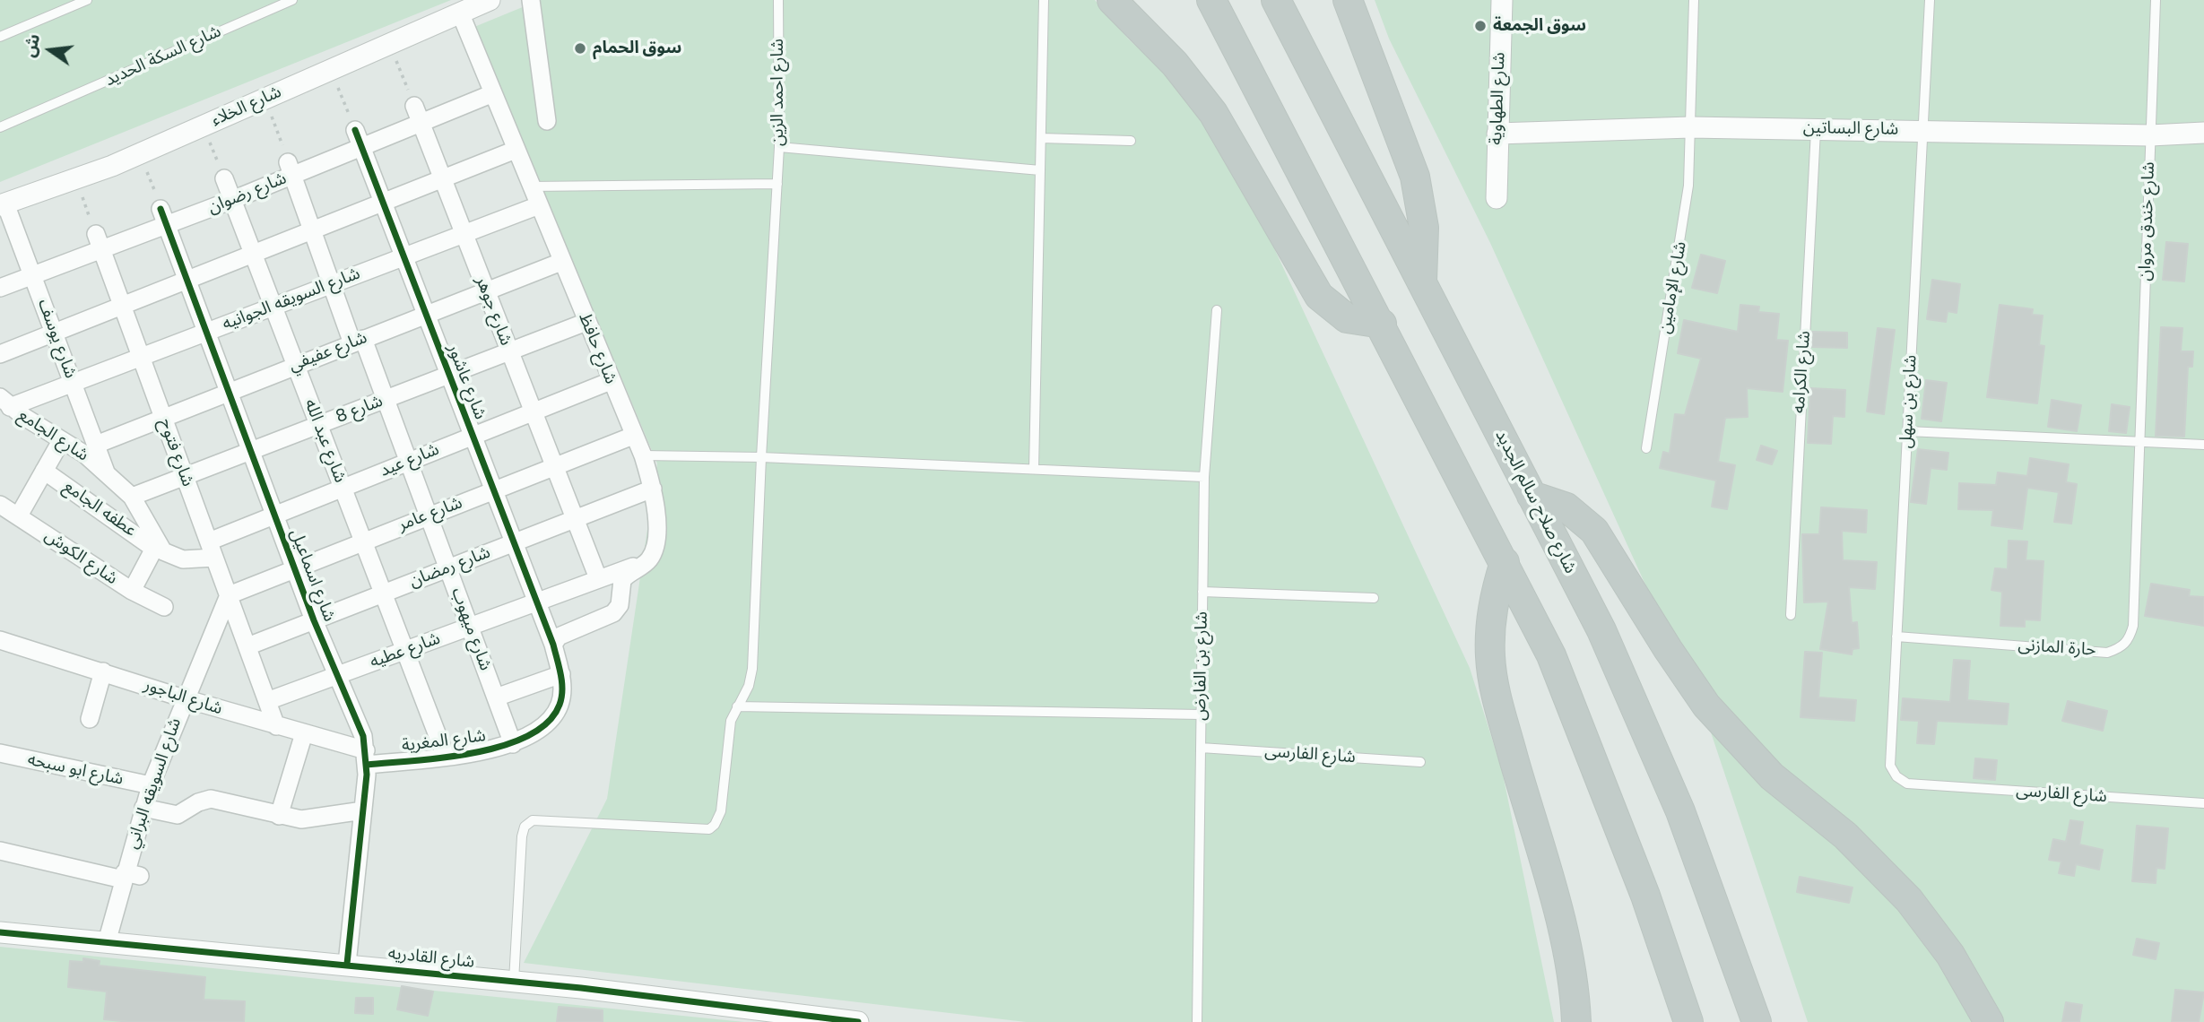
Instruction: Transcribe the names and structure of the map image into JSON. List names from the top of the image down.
{
  "streets": {
    "highway": ["شارع صلاح سالم الجديد"],
    "street": [
      "شارع الطهاوية",
      "شارع الخلاء",
      "شارع البساتين",
      "شارع رضوان",
      "شارع السويقه الجوانيه",
      "شارع جوهر",
      "شارع يوسف",
      "شارع حافظ",
      "شارع عفيفي",
      "شارع عاشور",
      "شارع 8",
      "شارع الجامع",
      "شارع عبد الله",
      "شارع فتوح",
      "شارع عيد",
      "عطفه الجامع",
      "شارع عامر",
      "شارع الكوش",
      "شارع رمضان",
      "شارع اسماعيل",
      "شارع ميهوب",
      "شارع عطيه",
      "شارع الباجور",
      "شارع المغرية",
      "شارع ابو سبحه",
      "شارع السويقه البراني",
      "شارع القادريه"
    ],
    "lane": [
      "شارع السكة الحديد",
      "شارع احمد الزين",
      "شارع خندق مروان",
      "شارع الإمامين",
      "شارع الكرامه",
      "شارع بن سهل",
      "حارة المازنى",
      "شارع بن الفارض",
      "شارع الفارسى"
    ]
  },
  "crossings": [
    ["شارع احمد الزين", "شارع القادريه"],
    ["شارع الطهاوية", "شارع البساتين"],
    ["شارع الخلاء", "شارع يوسف"],
    ["شارع الخلاء", "شارع حافظ"],
    ["شارع البساتين", "شارع خندق مروان"],
    ["شارع البساتين", "شارع الإمامين"],
    ["شارع البساتين", "شارع الكرامه"],
    ["شارع البساتين", "شارع بن سهل"],
    ["شارع رضوان", "شارع جوهر"],
    ["شارع رضوان", "شارع يوسف"],
    ["شارع رضوان", "شارع حافظ"],
    ["شارع رضوان", "شارع عاشور"],
    ["شارع رضوان", "شارع عبد الله"],
    ["شارع رضوان", "شارع فتوح"],
    ["شارع رضوان", "شارع اسماعيل"],
    ["شارع رضوان", "شارع ميهوب"],
    ["شارع خندق مروان", "حارة المازنى"],
    ["شارع السويقه الجوانيه", "شارع جوهر"],
    ["شارع السويقه الجوانيه", "شارع يوسف"],
    ["شارع السويقه الجوانيه", "شارع حافظ"],
    ["شارع السويقه الجوانيه", "شارع عاشور"],
    ["شارع السويقه الجوانيه", "شارع الجامع"],
    ["شارع السويقه الجوانيه", "شارع عبد الله"],
    ["شارع السويقه الجوانيه", "شارع فتوح"],
    ["شارع السويقه الجوانيه", "شارع اسماعيل"],
    ["شارع السويقه الجوانيه", "شارع ميهوب"],
    ["شارع جوهر", "شارع عفيفي"],
    ["شارع جوهر", "شارع 8"],
    ["شارع جوهر", "شارع عيد"],
    ["شارع جوهر", "شارع عامر"],
    ["شارع جوهر", "شارع رمضان"],
    ["شارع جوهر", "شارع عطيه"],
    ["شارع يوسف", "شارع عفيفي"],
    ["شارع يوسف", "شارع الجامع"],
    ["شارع حافظ", "شارع عفيفي"],
    ["شارع حافظ", "شارع 8"],
    ["شارع حافظ", "شارع عيد"],
    ["شارع حافظ", "شارع عامر"],
    ["شارع حافظ", "شارع رمضان"],
    ["شارع حافظ", "شارع عطيه"],
    ["شارع عفيفي", "شارع عاشور"],
    ["شارع عفيفي", "شارع عبد الله"],
    ["شارع عفيفي", "شارع فتوح"],
    ["شارع عفيفي", "شارع اسماعيل"],
    ["شارع عفيفي", "شارع ميهوب"],
    ["شارع عاشور", "شارع 8"],
    ["شارع عاشور", "شارع عيد"],
    ["شارع عاشور", "شارع عامر"],
    ["شارع عاشور", "شارع رمضان"],
    ["شارع عاشور", "شارع عطيه"],
    ["شارع عاشور", "شارع المغرية"],
    ["شارع بن سهل", "حارة المازنى"],
    ["شارع بن سهل", "شارع الفارسى"],
    ["شارع 8", "شارع الجامع"],
    ["شارع 8", "شارع عبد الله"],
    ["شارع 8", "شارع فتوح"],
    ["شارع 8", "شارع اسماعيل"],
    ["شارع 8", "شارع ميهوب"],
    ["شارع الجامع", "عطفه الجامع"],
    ["شارع عبد الله", "شارع عيد"],
    ["شارع عبد الله", "شارع عامر"],
    ["شارع عبد الله", "شارع رمضان"],
    ["شارع عبد الله", "شارع عطيه"],
    ["شارع عبد الله", "شارع المغرية"],
    ["شارع فتوح", "شارع عيد"],
    ["شارع فتوح", "شارع عامر"],
    ["شارع فتوح", "شارع رمضان"],
    ["شارع فتوح", "شارع عطيه"],
    ["شارع فتوح", "شارع الباجور"],
    ["شارع فتوح", "شارع السويقه البراني"],
    ["شارع عيد", "شارع اسماعيل"],
    ["شارع عيد", "شارع ميهوب"],
    ["شارع عامر", "شارع اسماعيل"],
    ["شارع عامر", "شارع ميهوب"],
    ["شارع عامر", "شارع السويقه البراني"],
    ["شارع رمضان", "شارع اسماعيل"],
    ["شارع رمضان", "شارع ميهوب"],
    ["شارع اسماعيل", "شارع عطيه"],
    ["شارع اسماعيل", "شارع الباجور"],
    ["شارع اسماعيل", "شارع المغرية"],
    ["شارع اسماعيل", "شارع القادريه"],
    ["شارع ميهوب", "شارع عطيه"],
    ["شارع ميهوب", "شارع المغرية"],
    ["شارع بن الفارض", "شارع الفارسى"],
    ["شارع الباجور", "شارع المغرية"],
    ["شارع الباجور", "شارع السويقه البراني"],
    ["شارع ابو سبحه", "شارع السويقه البراني"],
    ["شارع السويقه البراني", "شارع القادريه"]
  ],
  "places": ["سوق الجمعة", "سوق الحمام"],
  "north": "left"
}
